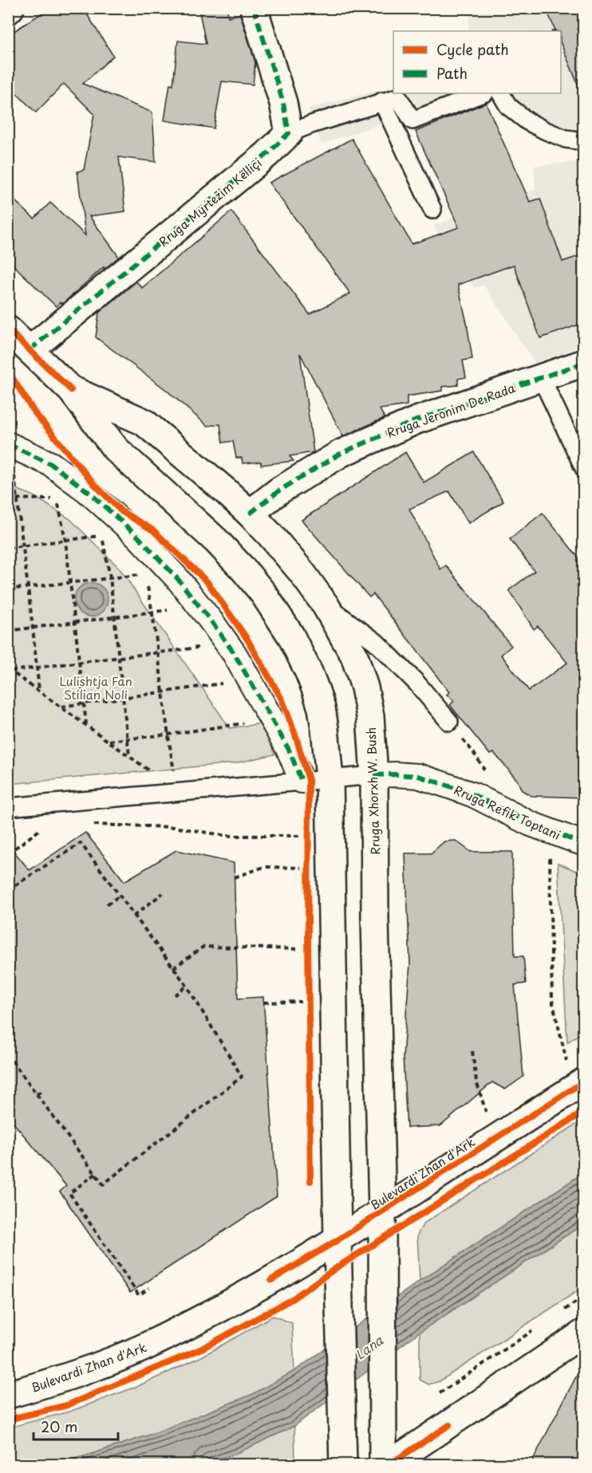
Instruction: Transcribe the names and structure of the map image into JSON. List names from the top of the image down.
{
  "streets": {
    "main road": [
      "Rruga Myrtezim Këlliçi",
      "Rruga Jeronim De Rada",
      "Rruga Xhorxh W. Bush",
      "Bulevardi Zhan d'Ark"
    ],
    "street": ["Rruga Refik Toptani"]
  },
  "crossings": [
    ["Rruga Myrtezim Këlliçi", "Rruga Xhorxh W. Bush"],
    ["Rruga Jeronim De Rada", "Rruga Xhorxh W. Bush"],
    ["Rruga Xhorxh W. Bush", "Rruga Refik Toptani"],
    ["Rruga Xhorxh W. Bush", "Bulevardi Zhan d'Ark"]
  ],
  "water": ["Lana"],
  "parks": ["Lulishtja Fan Stilian Noli"],
  "legend": ["Cycle path", "Path"],
  "scale_bar": "20 m"
}
